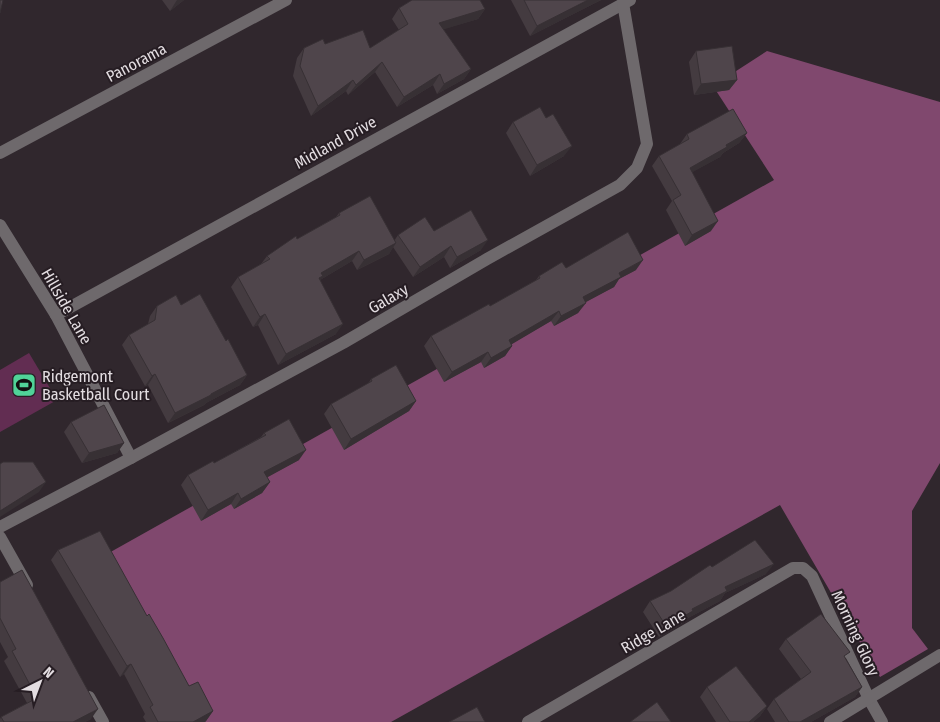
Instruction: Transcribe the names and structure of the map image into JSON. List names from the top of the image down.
{
  "streets": {
    "street": [
      "Panorama",
      "Midland Drive",
      "Galaxy",
      "Hillside Lane",
      "Ridge Lane",
      "Morning Glory"
    ]
  },
  "crossings": [
    ["Midland Drive", "Galaxy"],
    ["Midland Drive", "Hillside Lane"],
    ["Galaxy", "Hillside Lane"],
    ["Ridge Lane", "Morning Glory"]
  ],
  "places": {
    "sports": ["Ridgemont Basketball Court"]
  },
  "north": "top right"
}
